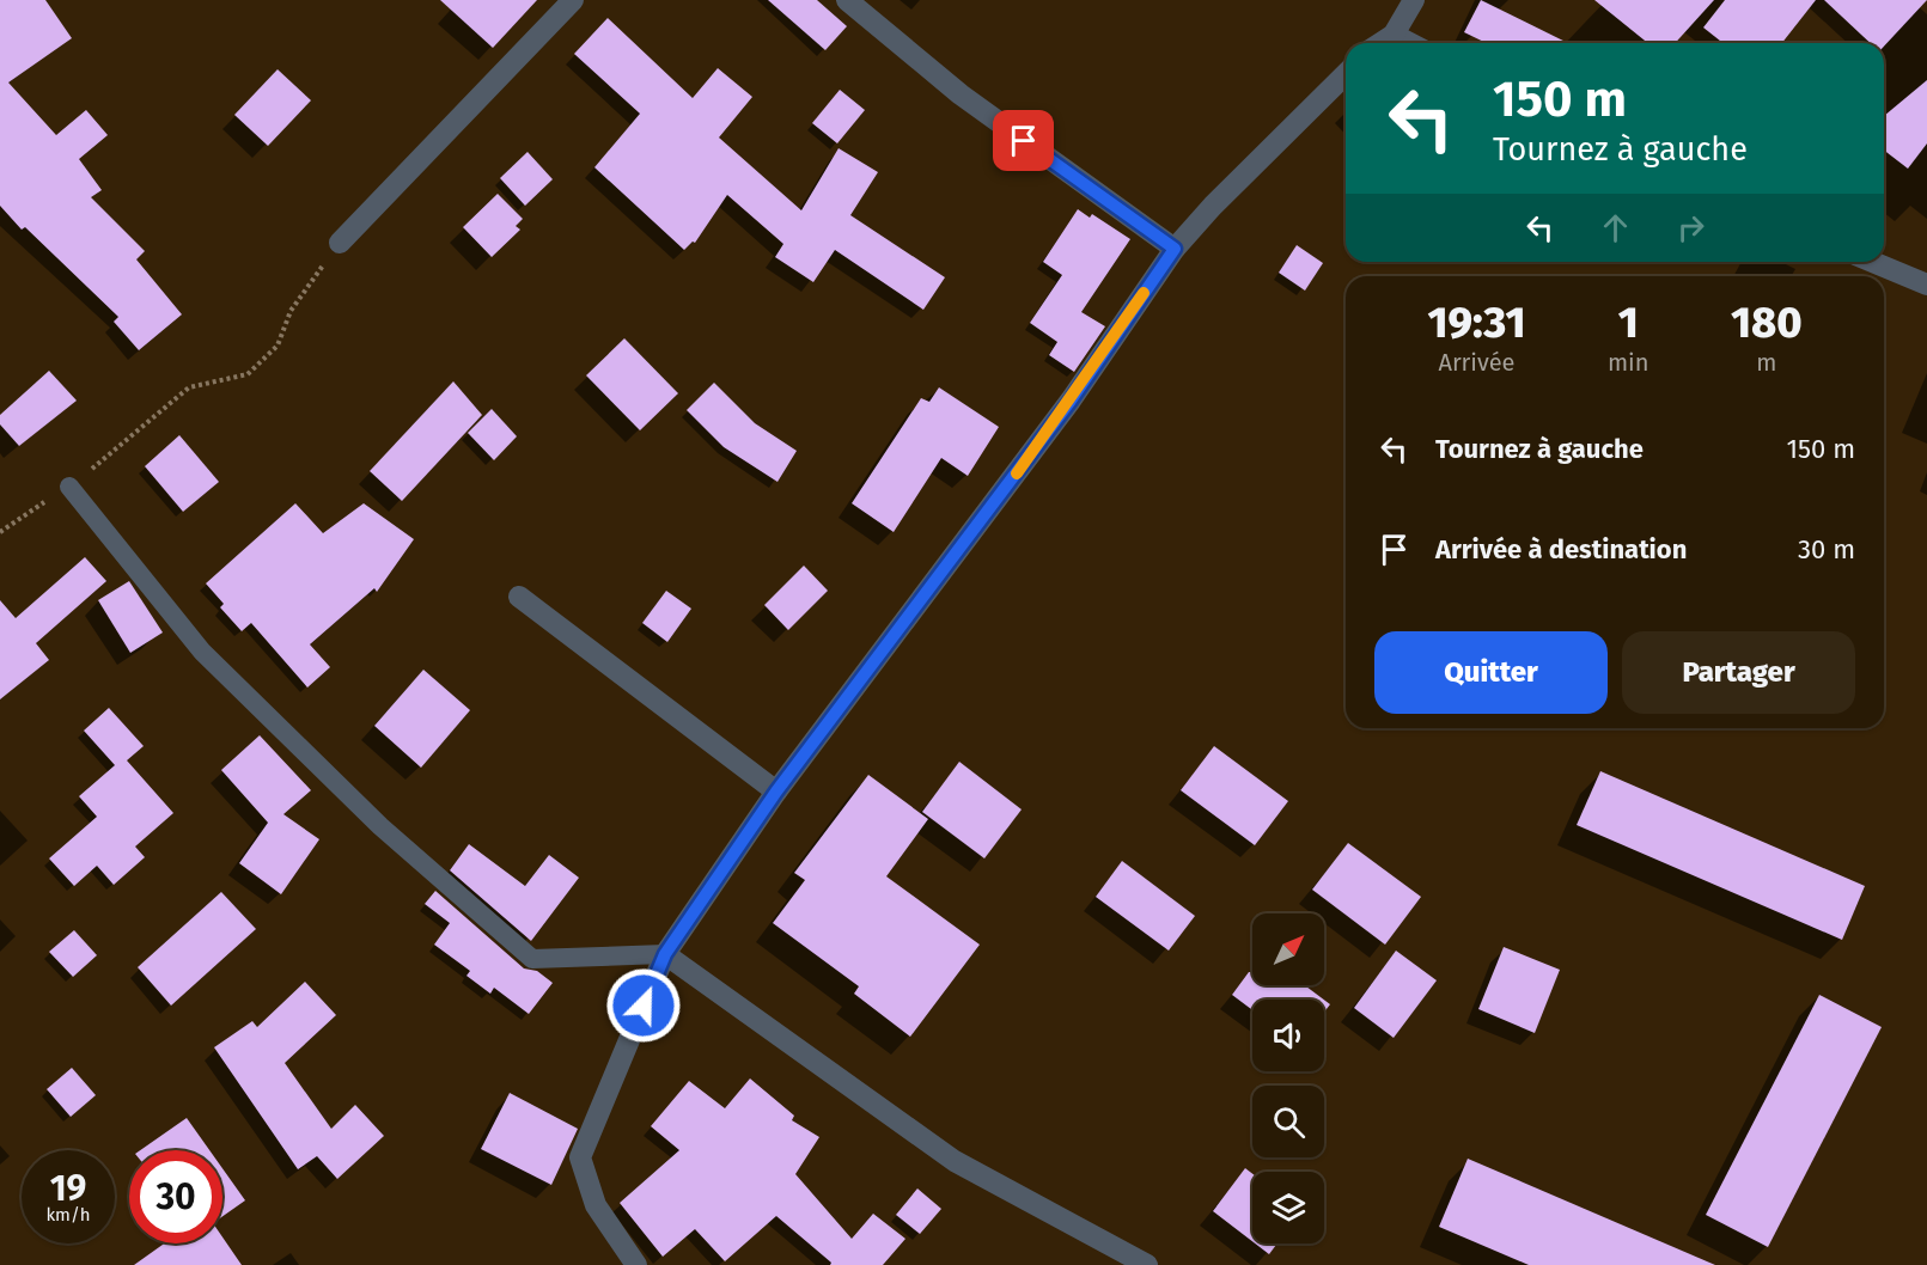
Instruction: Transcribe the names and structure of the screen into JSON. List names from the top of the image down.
{
  "north": "top right",
  "page": {
    "turn": ["150 m", "Tournez à gauche"],
    "eta": [
      "19:31",
      "Arrivée",
      "1",
      "min",
      "180",
      "m"
    ],
    "list": [
      {
        "name": "Tournez à gauche",
        "value": "150 m"
      },
      {
        "name": "Arrivée à destination",
        "value": "30 m"
      }
    ],
    "buttons": ["Quitter", "Partager"],
    "speed": "19 km/h",
    "limit": "30"
  }
}
